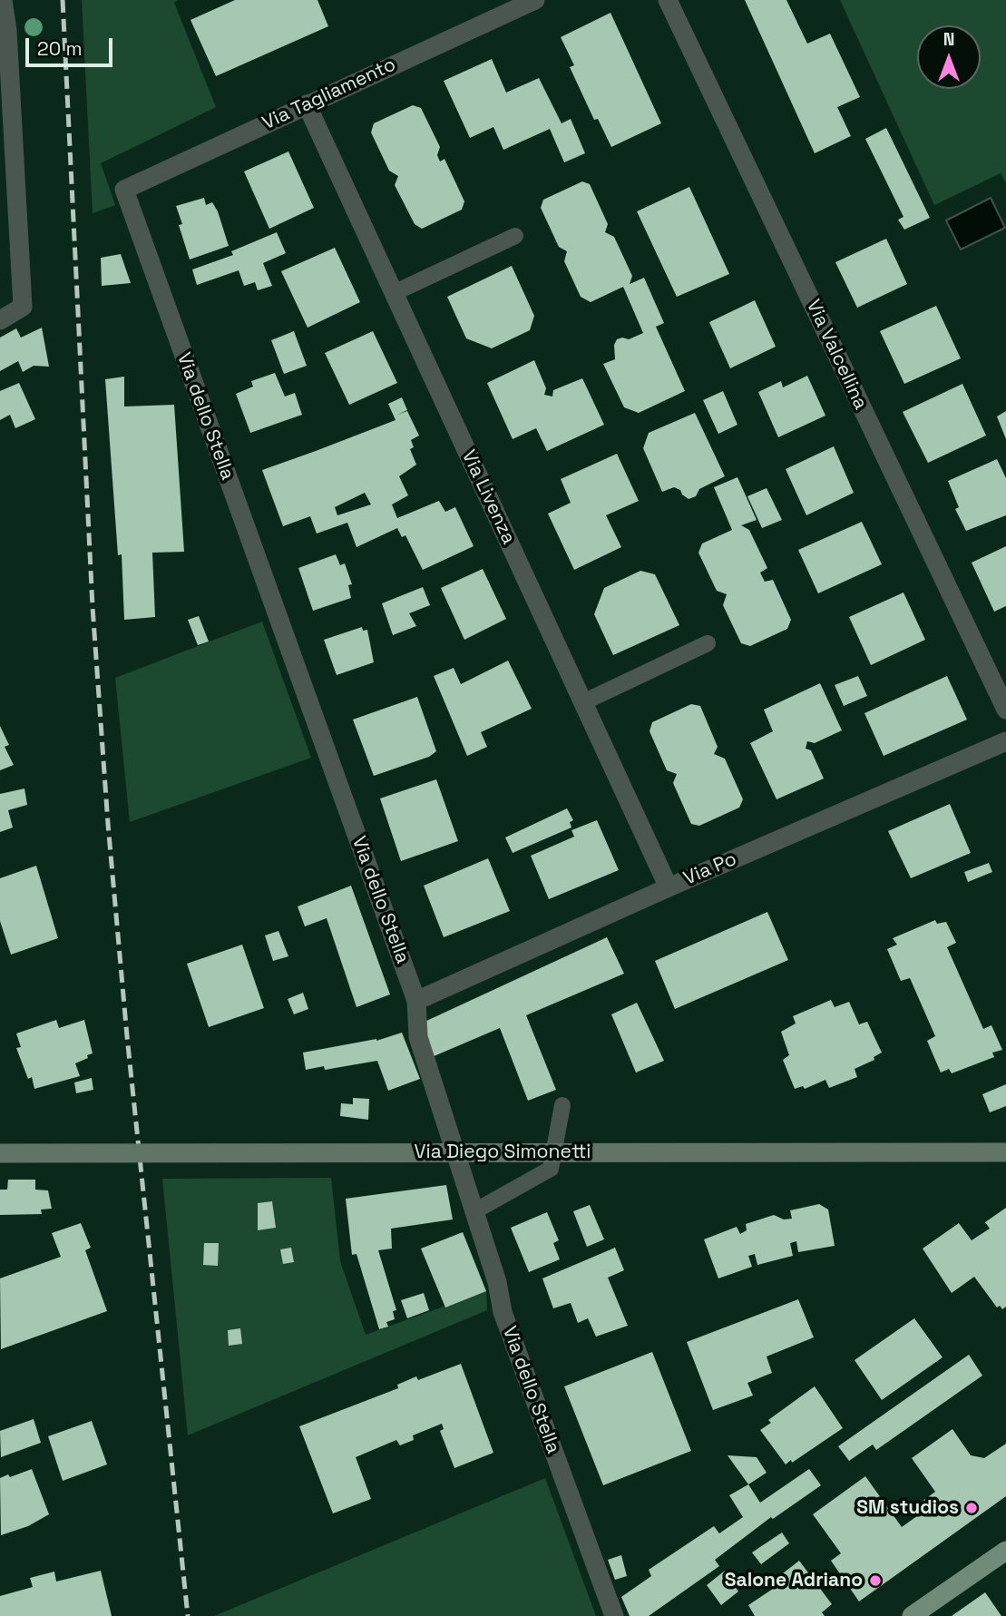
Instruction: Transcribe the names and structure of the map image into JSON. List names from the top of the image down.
{
  "streets": {
    "main road": ["Via Diego Simonetti"],
    "street": [
      "Via Tagliamento",
      "Via Valcellina",
      "Via dello Stella",
      "Via Livenza",
      "Via Po"
    ]
  },
  "crossings": [
    ["Via Tagliamento", "Via dello Stella"],
    ["Via Tagliamento", "Via Livenza"],
    ["Via dello Stella", "Via Po"],
    ["Via Livenza", "Via Po"]
  ],
  "places": ["SM studios", "Salone Adriano"],
  "scale_bar": "20 m",
  "north": "top"
}
